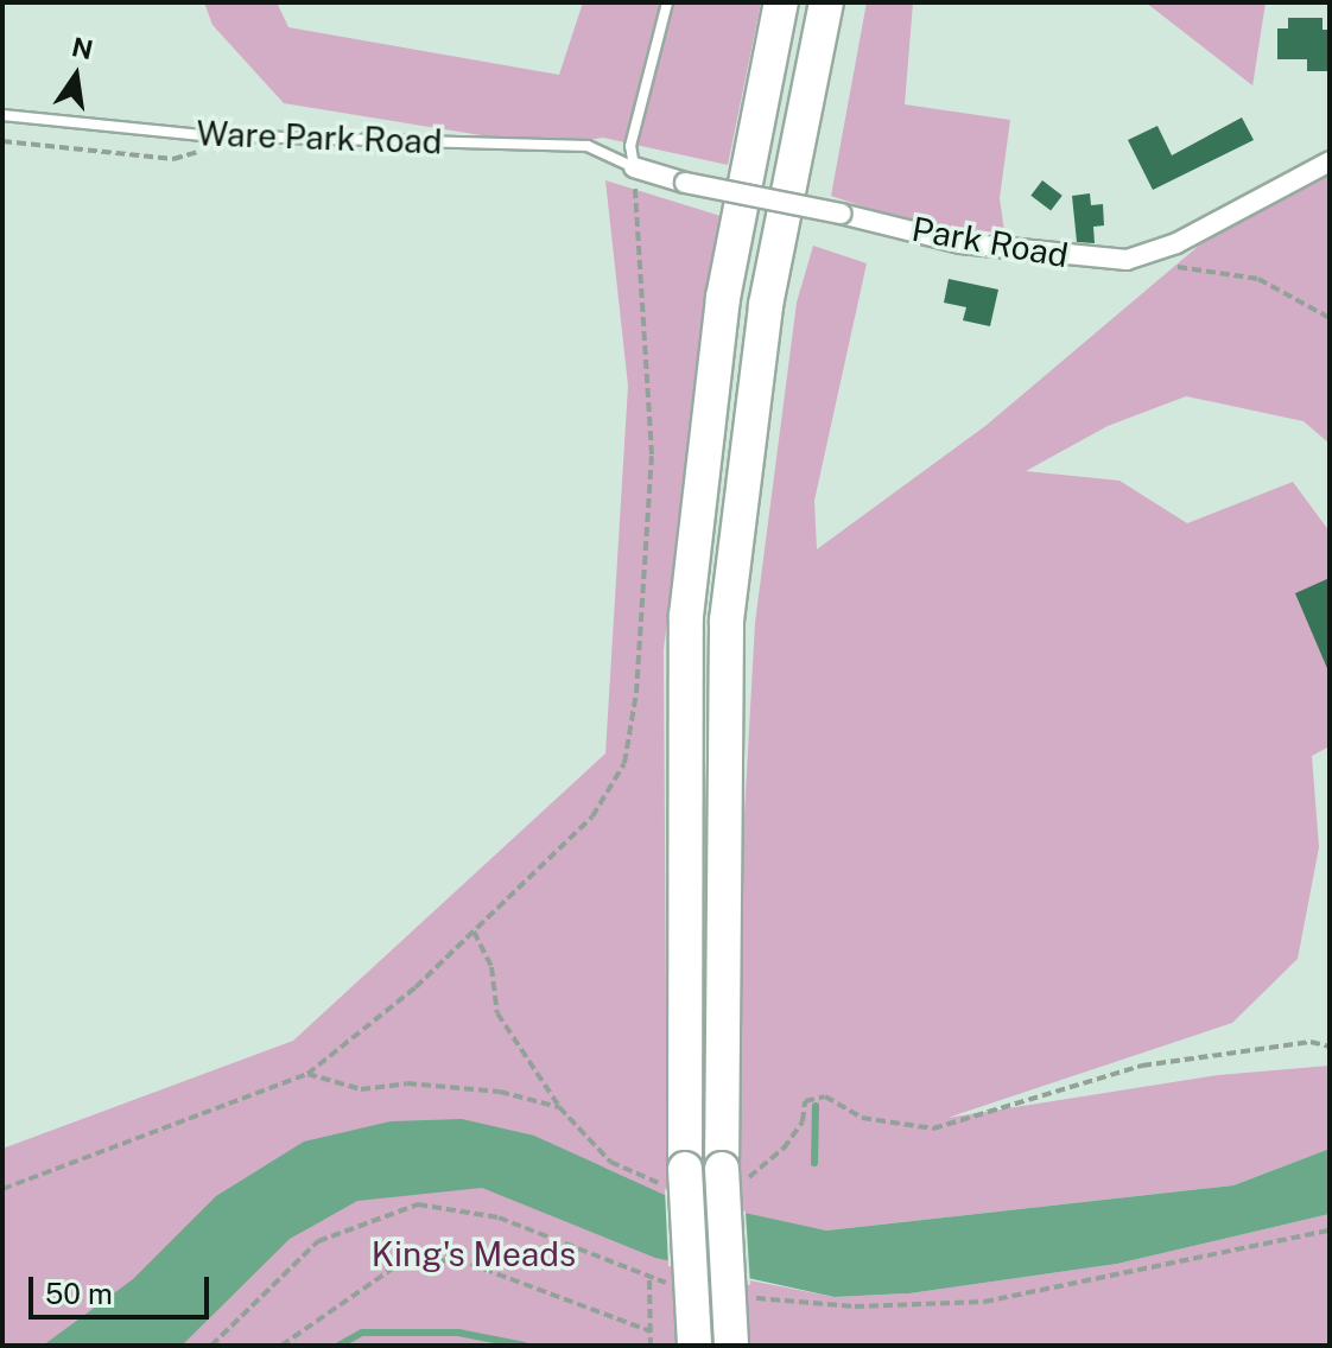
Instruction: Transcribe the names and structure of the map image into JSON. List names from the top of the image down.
{
  "streets": {
    "street": ["Park Road"],
    "lane": ["Ware Park Road"]
  },
  "crossings": [
    ["Ware Park Road", "Park Road"]
  ],
  "parks": ["King's Meads"],
  "scale_bar": "50 m",
  "north": "top"
}
